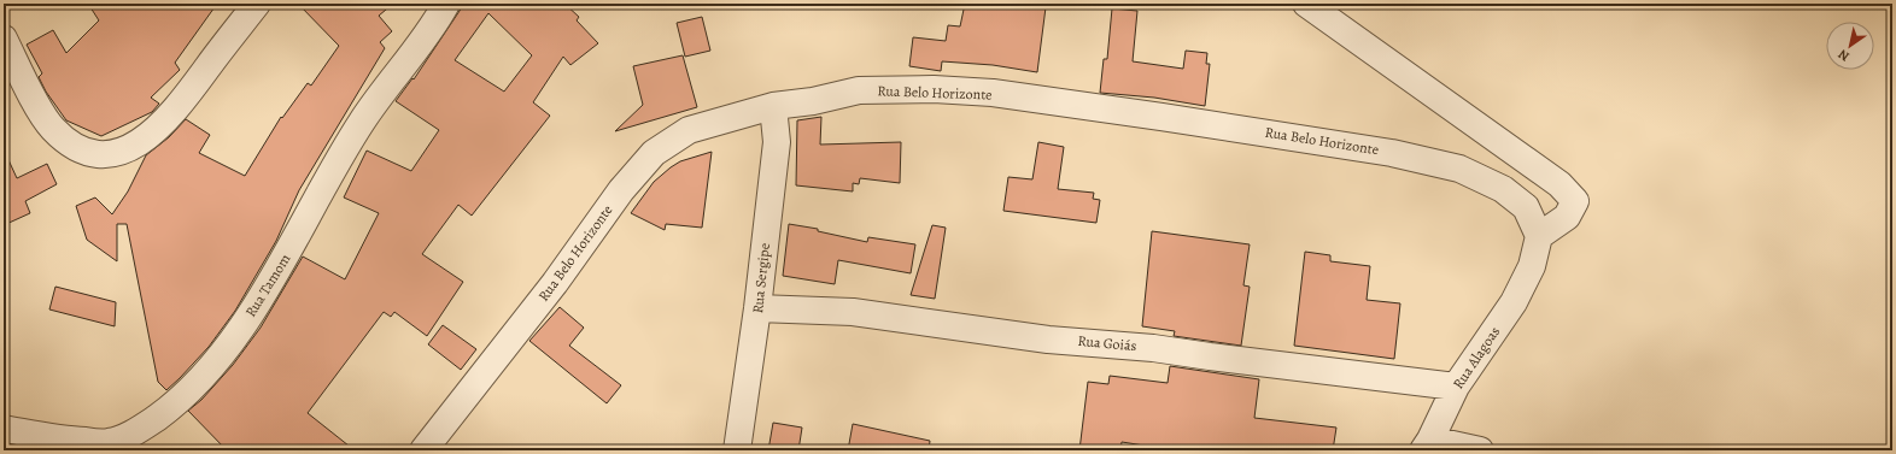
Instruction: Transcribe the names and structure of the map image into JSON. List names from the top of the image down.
{
  "streets": {
    "street": [
      "Rua Belo Horizonte",
      "Rua Sergipe",
      "Rua Tamom",
      "Rua Goiás",
      "Rua Alagoas"
    ]
  },
  "crossings": [
    ["Rua Belo Horizonte", "Rua Sergipe"],
    ["Rua Belo Horizonte", "Rua Alagoas"],
    ["Rua Sergipe", "Rua Goiás"],
    ["Rua Goiás", "Rua Alagoas"]
  ],
  "north": "bottom left"
}
